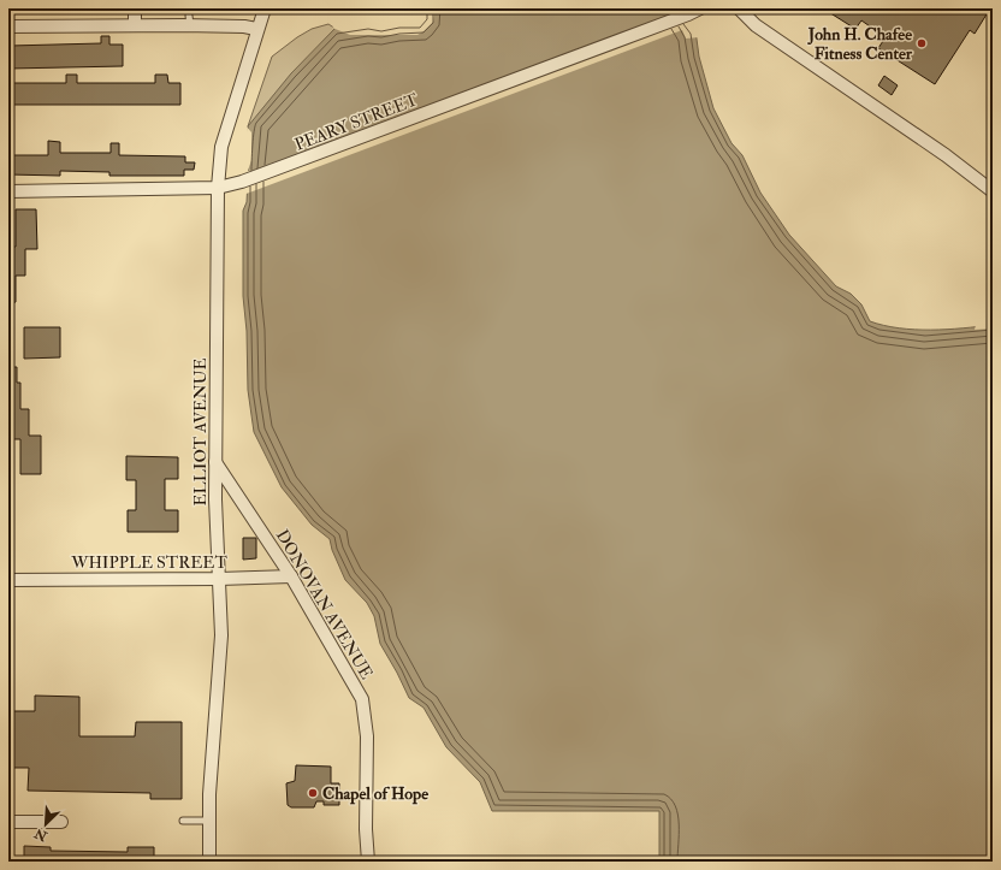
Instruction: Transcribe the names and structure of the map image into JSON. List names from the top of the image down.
{
  "streets": {
    "street": [
      "PEARY STREET",
      "ELLIOT AVENUE",
      "WHIPPLE STREET",
      "DONOVAN AVENUE"
    ]
  },
  "crossings": [
    ["PEARY STREET", "ELLIOT AVENUE"],
    ["ELLIOT AVENUE", "WHIPPLE STREET"],
    ["ELLIOT AVENUE", "DONOVAN AVENUE"],
    ["WHIPPLE STREET", "DONOVAN AVENUE"]
  ],
  "places": ["John H. Chafee Fitness Center", "Chapel of Hope"],
  "north": "bottom left"
}
